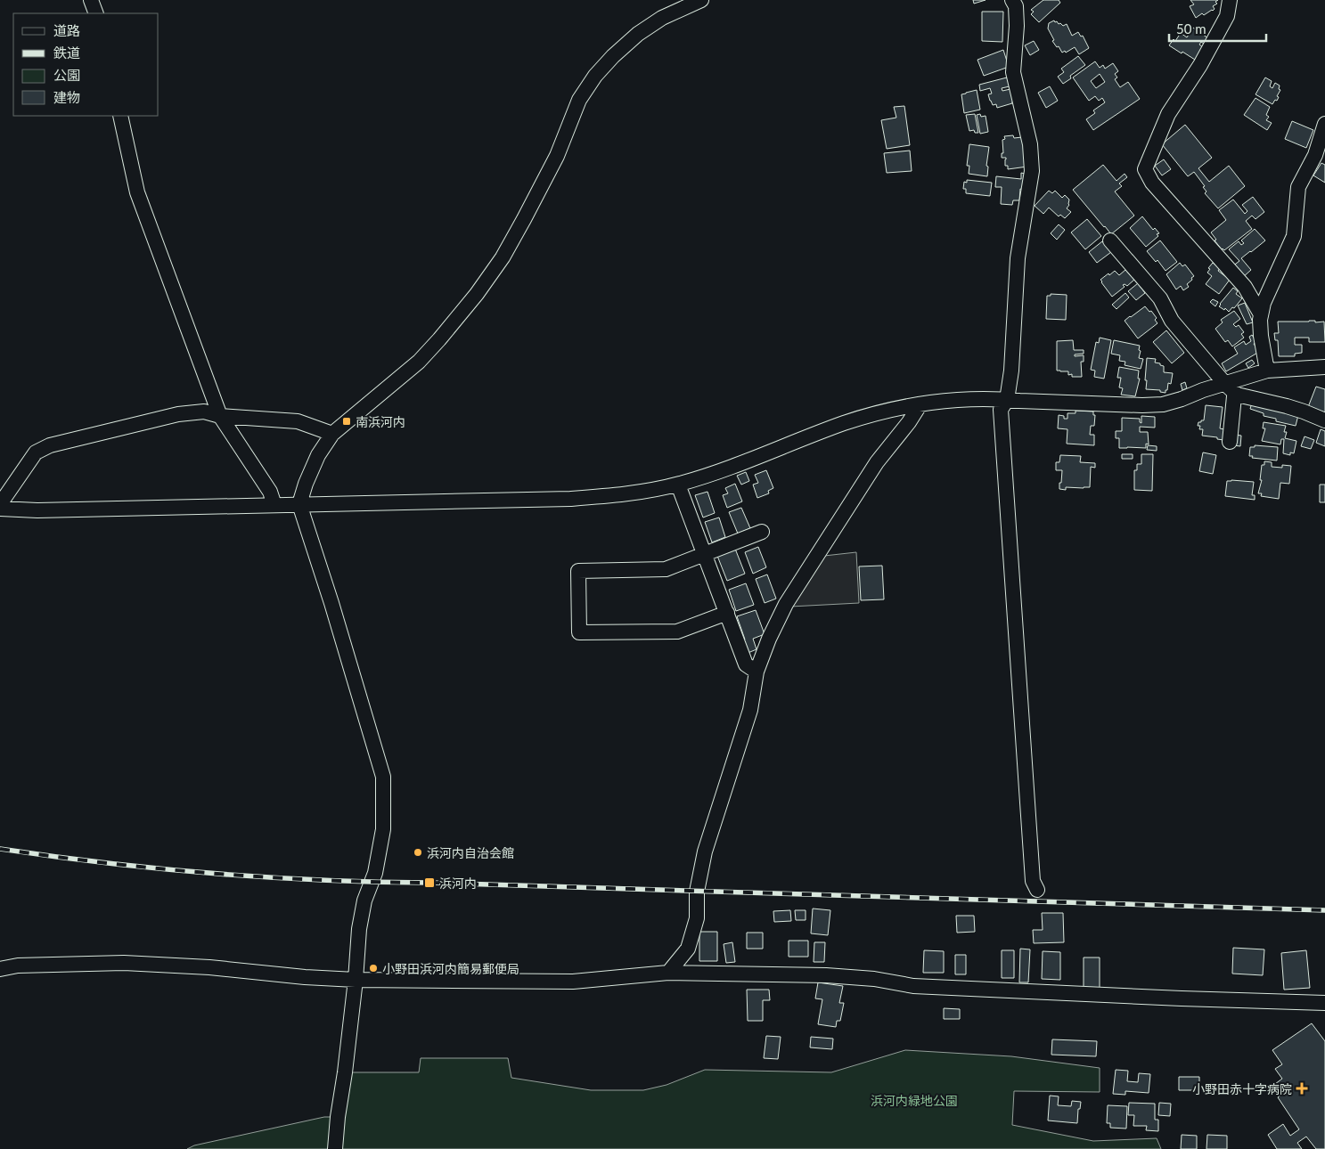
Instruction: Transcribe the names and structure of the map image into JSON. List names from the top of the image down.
{
  "parks": ["浜河内緑地公園"],
  "places": {
    "transit": ["南浜河内", "浜河内"],
    "other": ["浜河内自治会館", "小野田浜河内簡易郵便局"],
    "health": ["小野田赤十字病院"]
  },
  "legend": [
    "道路",
    "鉄道",
    "公園",
    "建物"
  ],
  "scale_bar": "50 m"
}
